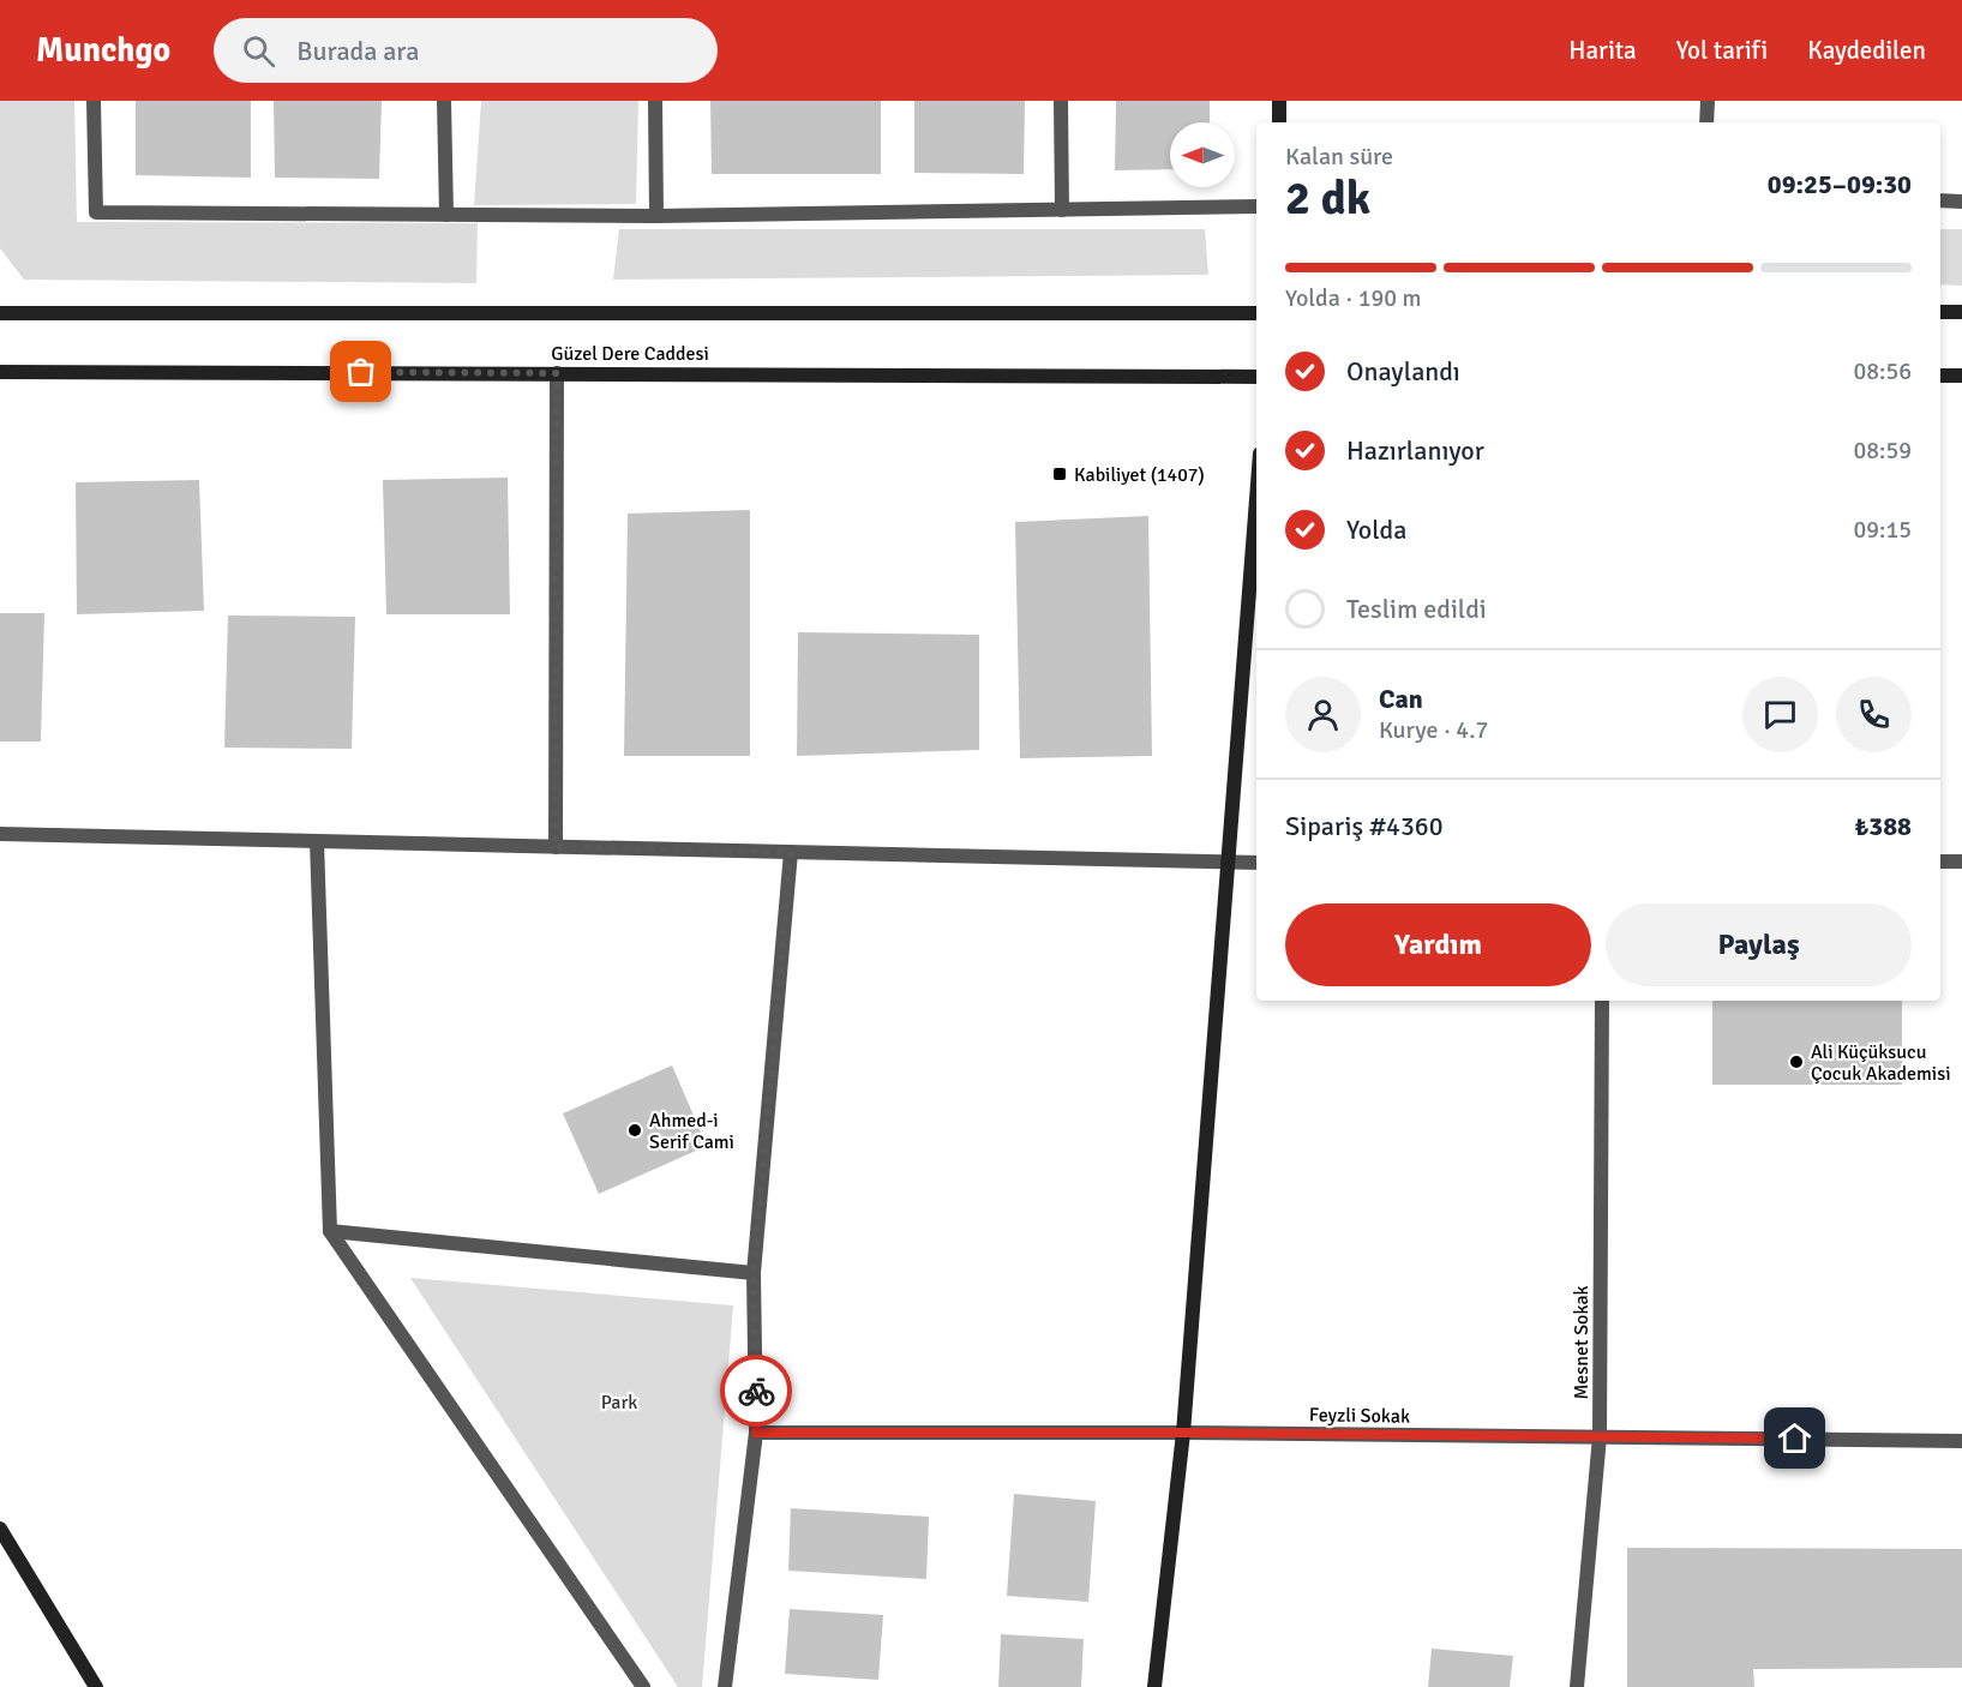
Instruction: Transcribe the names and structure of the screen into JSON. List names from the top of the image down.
{
  "streets": {
    "main road": ["Güzel Dere Caddesi"],
    "street": ["Mesnet Sokak", "Feyzli Sokak"]
  },
  "crossings": [
    ["Mesnet Sokak", "Feyzli Sokak"]
  ],
  "parks": ["Park"],
  "places": {
    "transit": ["Kabiliyet (1407)"],
    "other": ["Ali Küçüksucu Çocuk Akademisi", "Ahmed-i Serif Cami"]
  },
  "north": "left",
  "page": {
    "header": "Munchgo",
    "search": "Burada ara",
    "nav": ["Harita", "Yol tarifi", "Kaydedilen"],
    "heading": ["2 dk", "Kalan süre", "09:25–09:30"],
    "panel": [
      "Can",
      "Kurye · 4.7",
      "Sipariş #4360",
      "₺388"
    ],
    "bar": "Yolda · 190 m",
    "list": [
      ["Onaylandı", "08:56"],
      ["Hazırlanıyor", "08:59"],
      ["Yolda", "09:15"],
      "Teslim edildi"
    ],
    "buttons": ["Yardım", "Paylaş"]
  }
}
